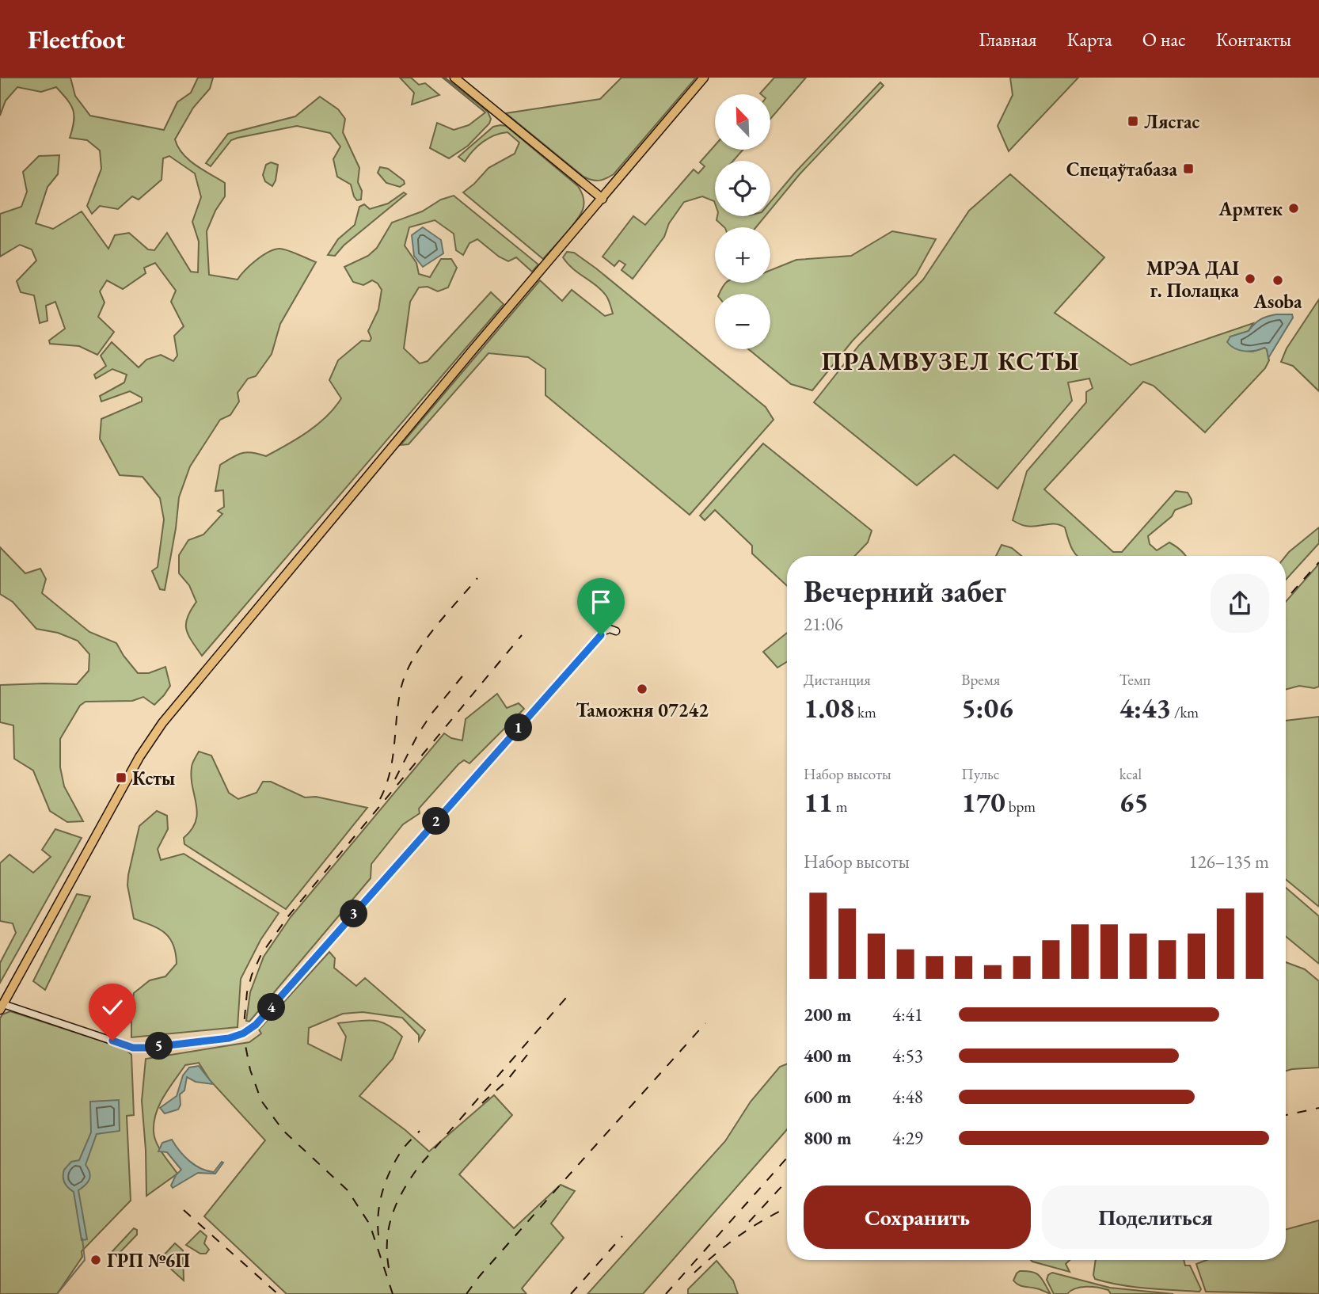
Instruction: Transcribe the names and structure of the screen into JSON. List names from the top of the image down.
{
  "districts": ["ПРАМВУЗЕЛ КСТЫ"],
  "places": {
    "transit": ["Лясгас", "Спецаўтабаза", "Ксты"],
    "other": [
      "Армтек",
      "МРЭА ДАІ г. Полацка",
      "Asoba",
      "Таможня 07242",
      "ГРП №6П"
    ]
  },
  "north": "top left",
  "page": {
    "header": "Fleetfoot",
    "nav": [
      "Главная",
      "Карта",
      "О нас",
      "Контакты"
    ],
    "map_buttons": ["+", "−"],
    "heading": ["Вечерний забег", "21:06"],
    "stats": [
      ["Дистанция", "1.08 km"],
      ["Время", "5:06"],
      ["Темп", "4:43 /km"],
      ["Набор высоты", "11 m"],
      ["Пульс", "170 bpm"],
      ["kcal", "65"]
    ],
    "pins": [
      "1",
      "2",
      "3",
      "4",
      "5"
    ],
    "chart": ["Набор высоты", "126–135 m"],
    "list": [
      {
        "name": "200 m",
        "note": "4:41"
      },
      {
        "name": "400 m",
        "note": "4:53"
      },
      {
        "name": "600 m",
        "note": "4:48"
      },
      {
        "name": "800 m",
        "note": "4:29"
      }
    ],
    "buttons": ["Сохранить", "Поделиться"]
  }
}
